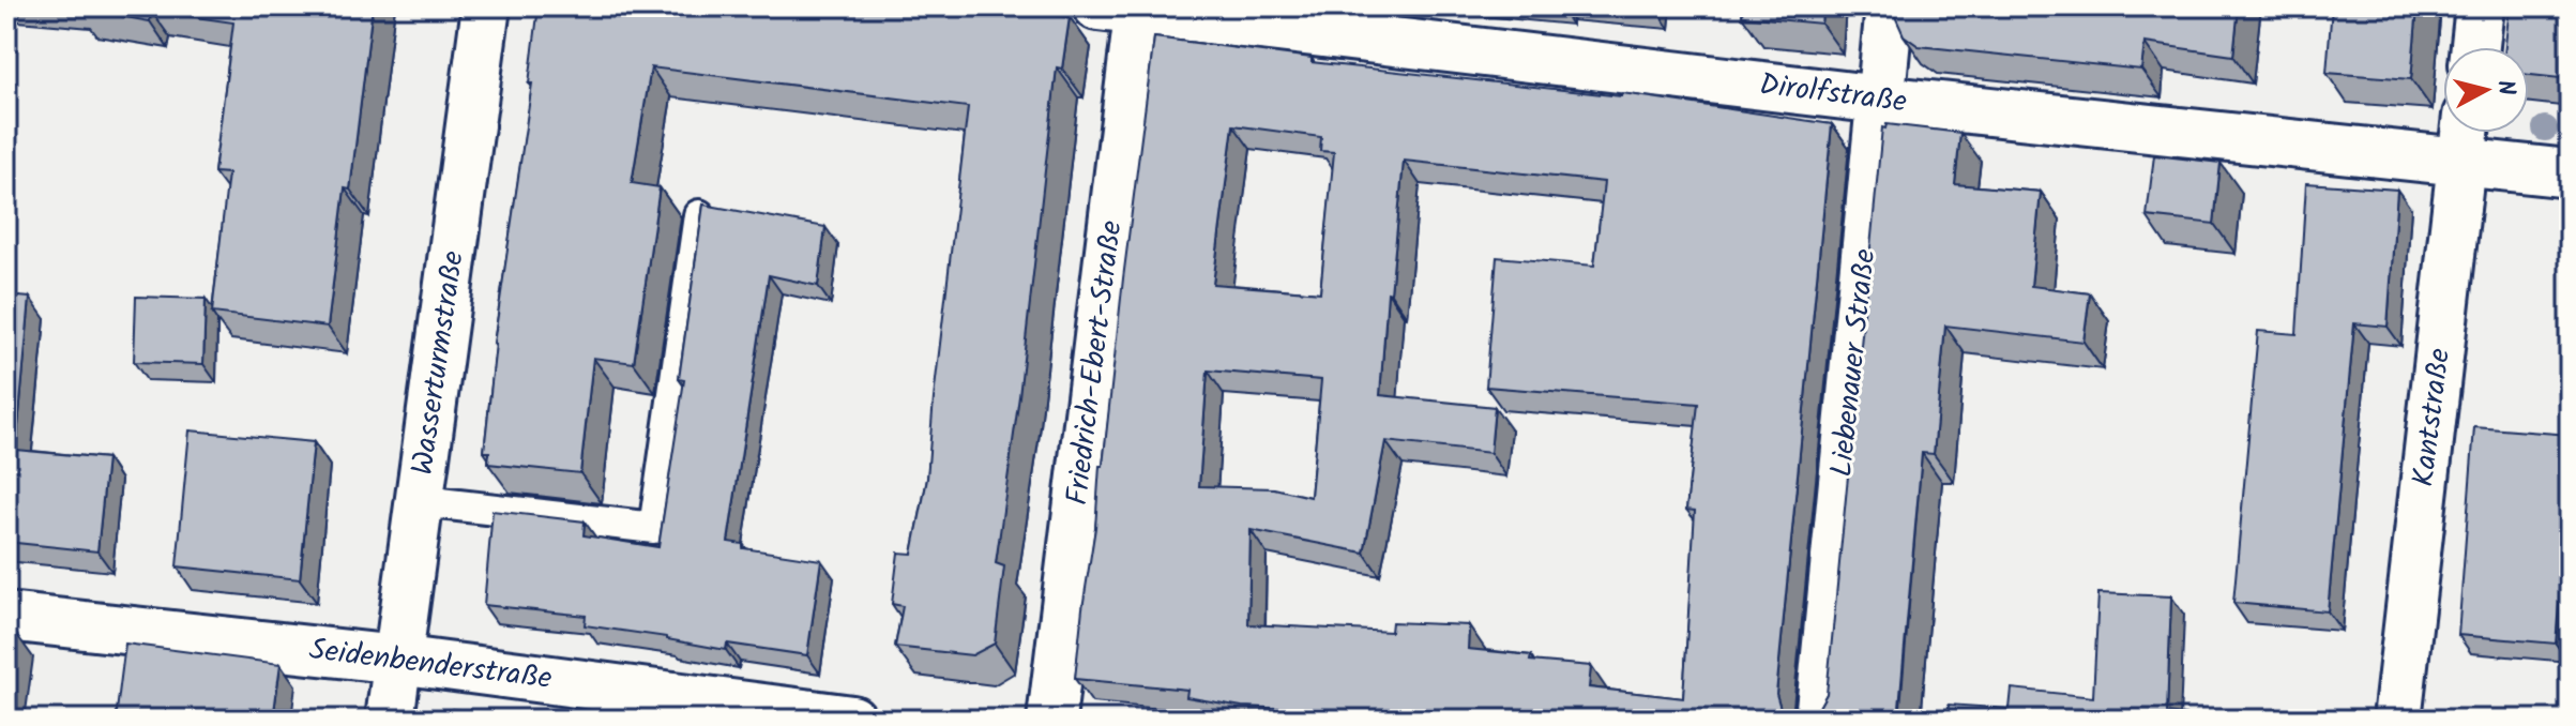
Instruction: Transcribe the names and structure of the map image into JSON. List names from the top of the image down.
{
  "streets": {
    "street": [
      "Dirolfstraße",
      "Wasserturmstraße",
      "Friedrich-Ebert-Straße",
      "Liebenauer Straße",
      "Kantstraße",
      "Seidenbenderstraße"
    ]
  },
  "crossings": [
    ["Dirolfstraße", "Friedrich-Ebert-Straße"],
    ["Dirolfstraße", "Liebenauer Straße"],
    ["Dirolfstraße", "Kantstraße"],
    ["Wasserturmstraße", "Seidenbenderstraße"]
  ],
  "north": "right"
}
